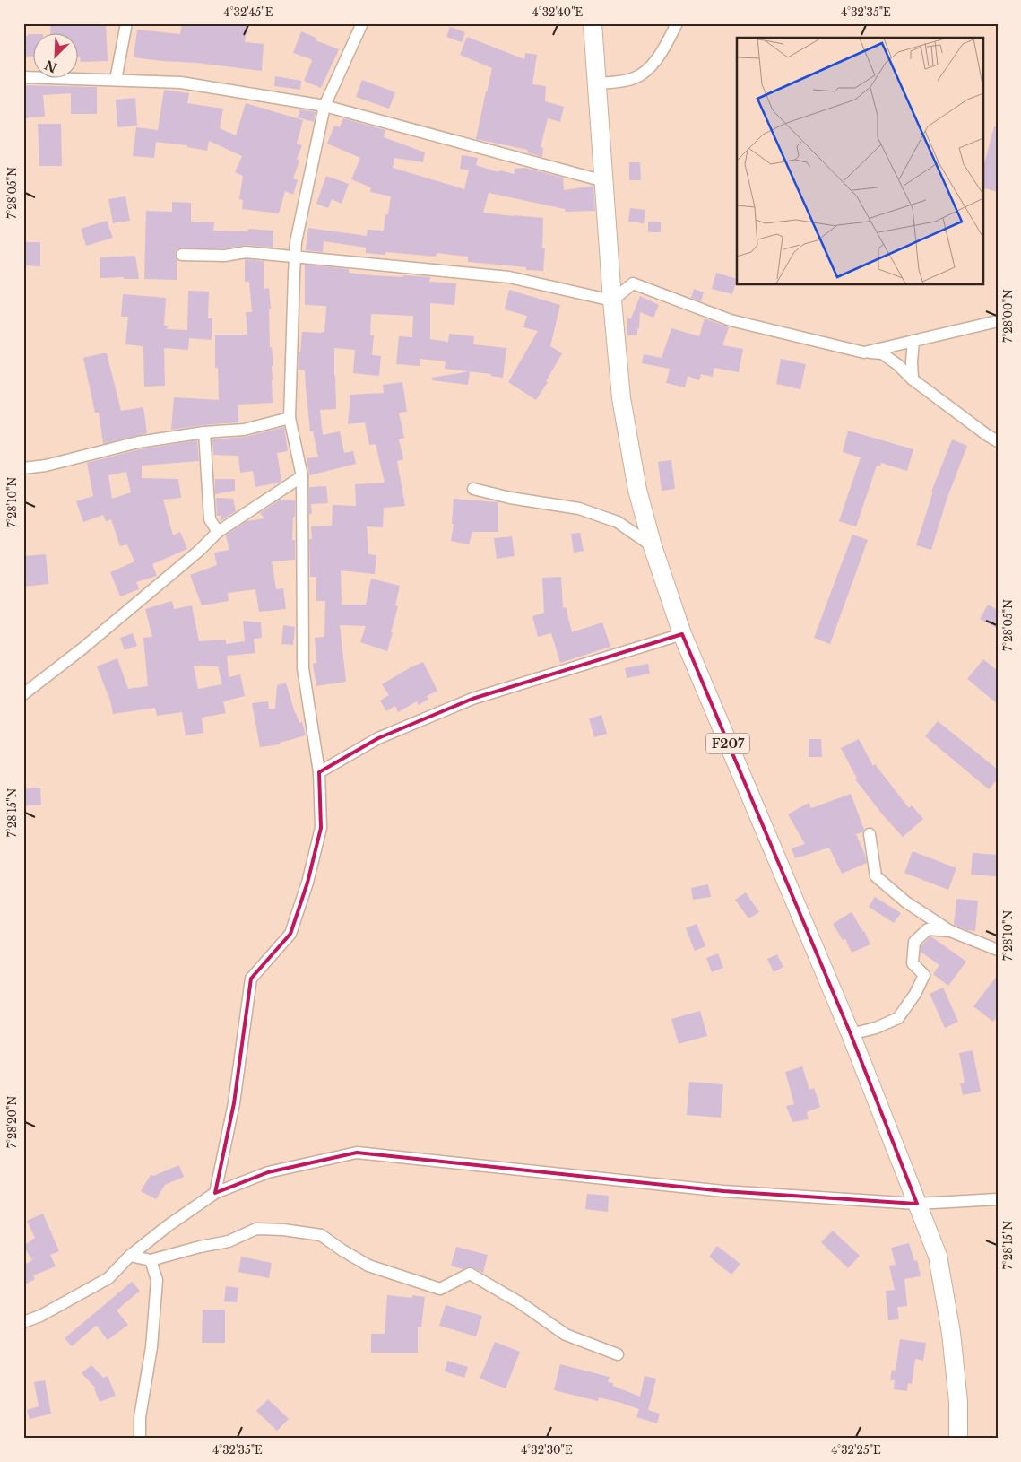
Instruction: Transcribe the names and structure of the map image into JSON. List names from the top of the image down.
{
  "streets": {
    "main road": ["F207"]
  },
  "north": "bottom left",
  "coordinates": [
    "4°32'45\"E",
    "4°32'40\"E",
    "4°32'35\"E",
    "7°28'05\"N",
    "7°28'00\"N",
    "7°28'10\"N",
    "7°28'15\"N",
    "7°28'20\"N",
    "4°32'30\"E",
    "4°32'25\"E"
  ]
}
